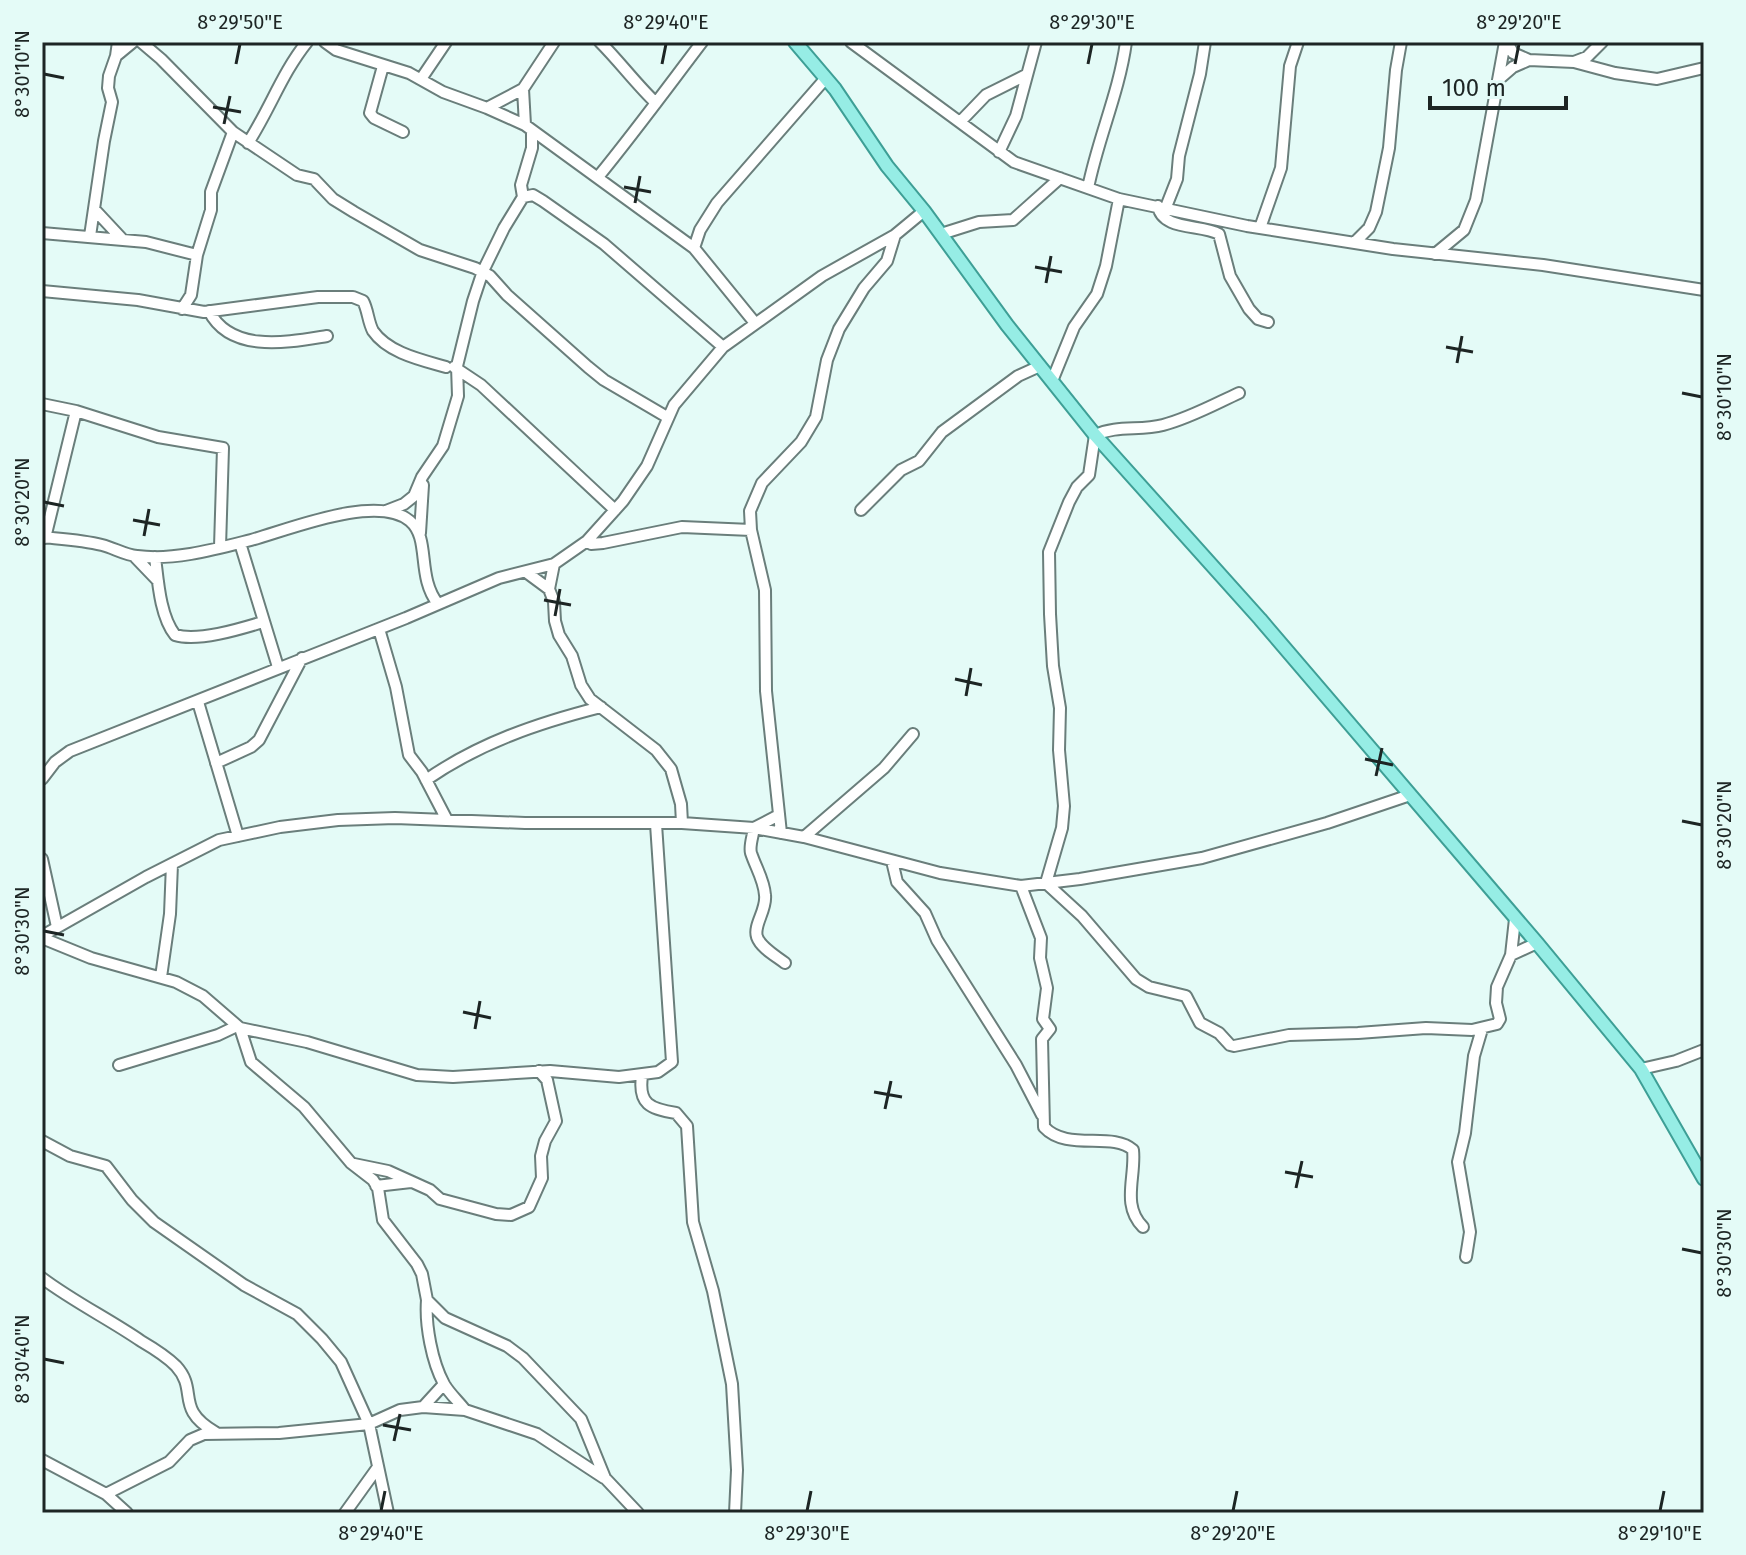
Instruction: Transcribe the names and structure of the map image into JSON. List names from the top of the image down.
{
  "scale_bar": "100 m",
  "coordinates": [
    "8°29'50\"E",
    "8°29'40\"E",
    "8°29'30\"E",
    "8°29'20\"E",
    "8°30'10\"N",
    "8°30'20\"N",
    "8°30'30\"N",
    "8°30'40\"N",
    "8°29'10\"E"
  ]
}
